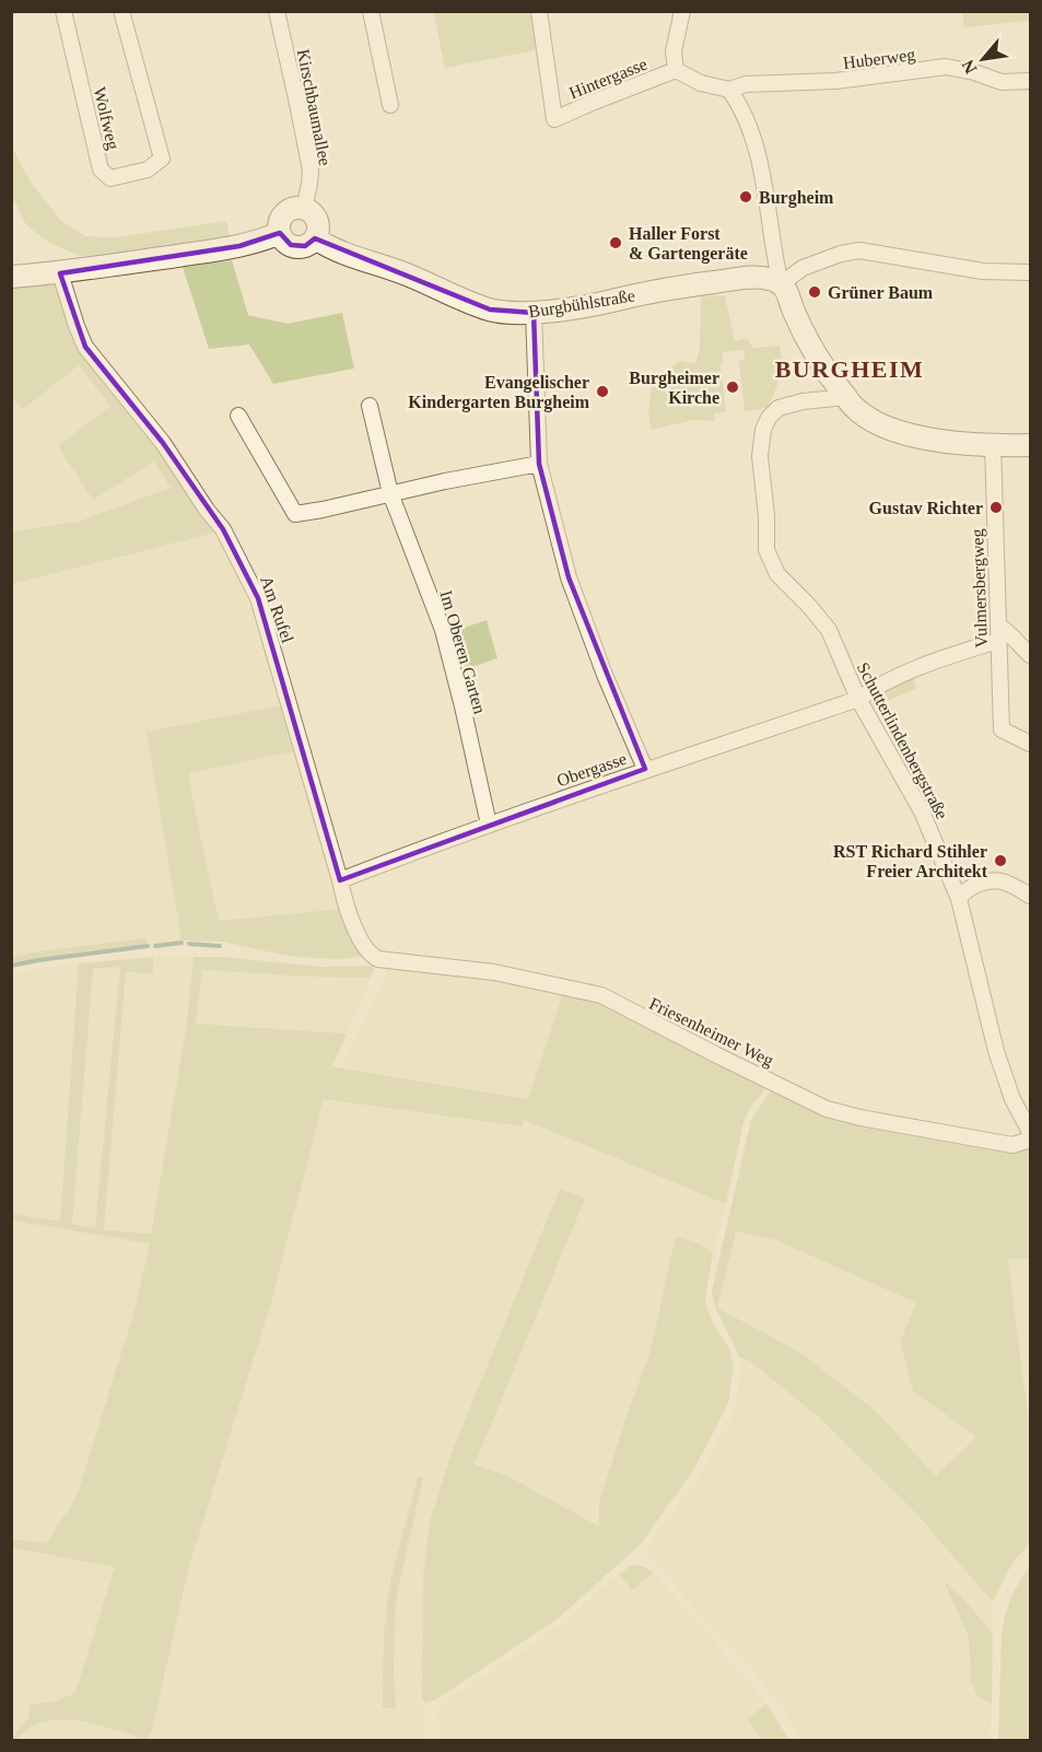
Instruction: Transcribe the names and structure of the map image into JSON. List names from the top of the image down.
{
  "streets": {
    "street": [
      "Huberweg",
      "Hintergasse",
      "Kirschbaumallee",
      "Wolfweg",
      "Burgbühlstraße",
      "Vulmersbergweg",
      "Am Rufel",
      "Im Oberen Garten",
      "Schutterlindenbergstraße",
      "Obergasse",
      "Friesenheimer Weg"
    ]
  },
  "crossings": [
    ["Kirschbaumallee", "Burgbühlstraße"],
    ["Vulmersbergweg", "Obergasse"],
    ["Am Rufel", "Obergasse"],
    ["Am Rufel", "Friesenheimer Weg"],
    ["Im Oberen Garten", "Obergasse"],
    ["Schutterlindenbergstraße", "Obergasse"]
  ],
  "districts": ["BURGHEIM"],
  "places": [
    "Burgheim",
    "Haller Forst & Gartengeräte",
    "Grüner Baum",
    "Burgheimer Kirche",
    "Evangelischer Kindergarten Burgheim",
    "Gustav Richter",
    "RST Richard Stihler Freier Architekt"
  ],
  "north": "bottom left"
}
